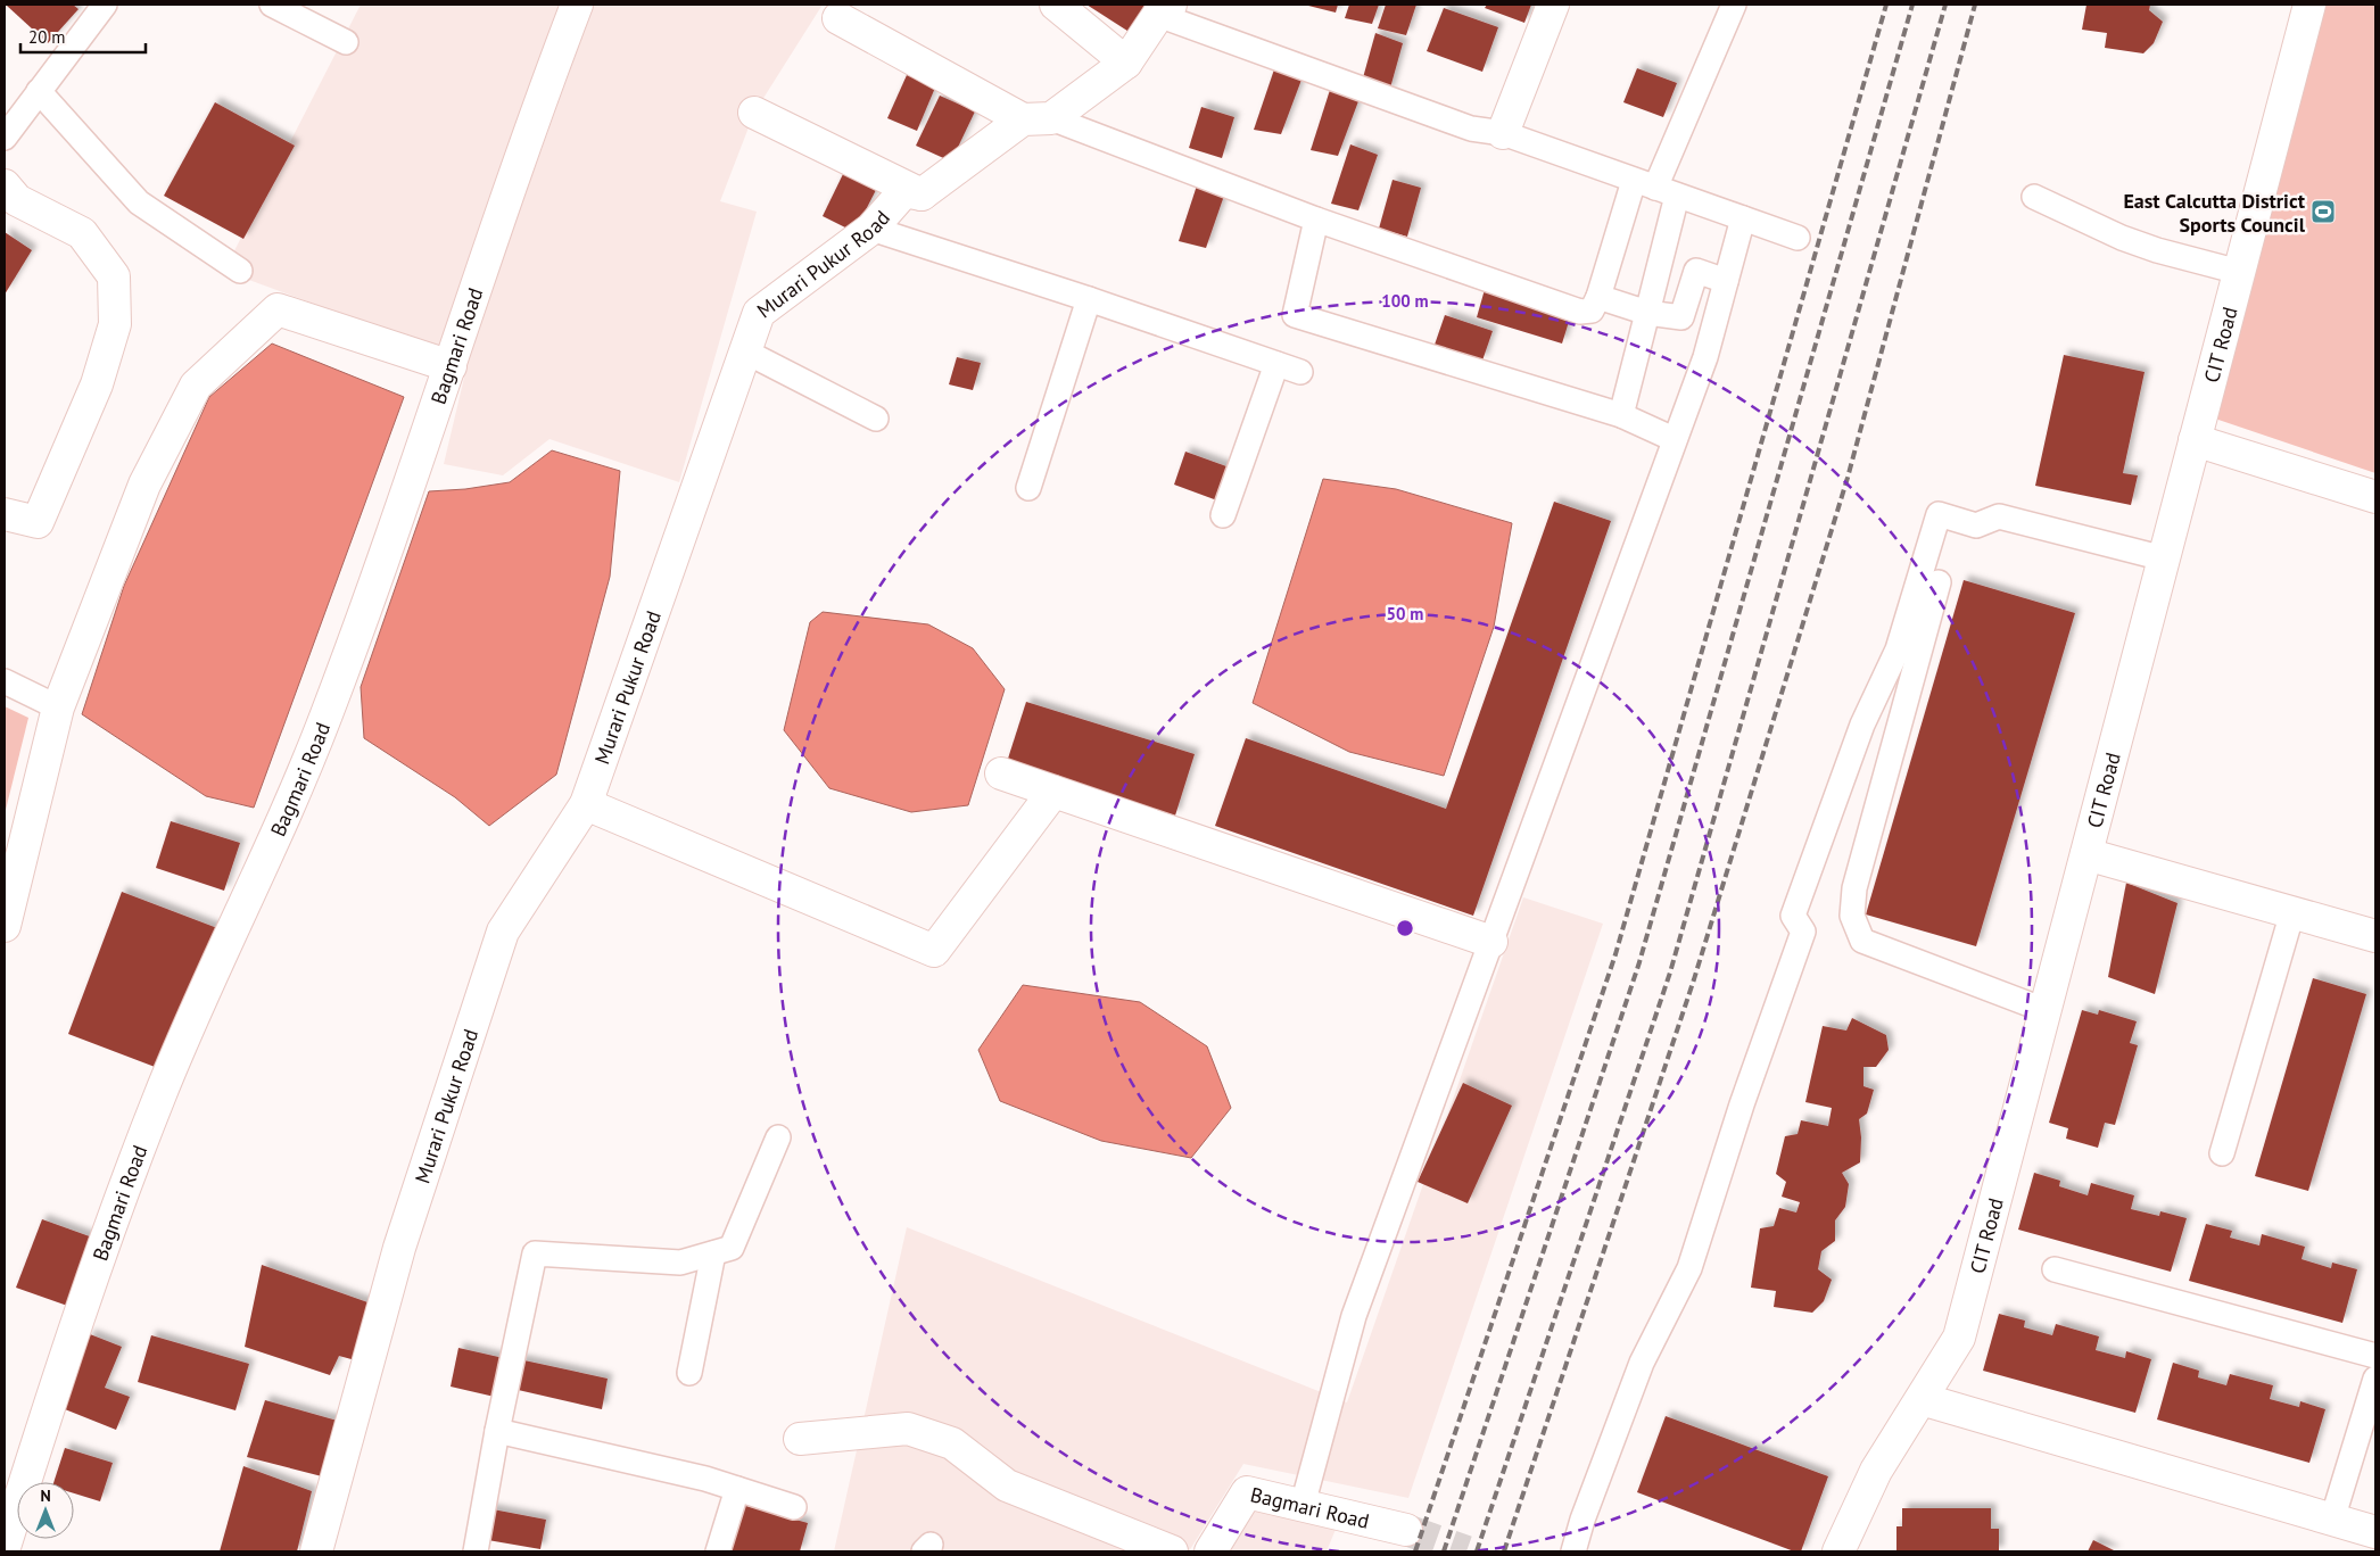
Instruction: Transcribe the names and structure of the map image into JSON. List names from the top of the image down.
{
  "streets": {
    "street": ["Murari Pukur Road", "CIT Road", "Bagmari Road"]
  },
  "places": {
    "sports": ["East Calcutta District Sports Council"]
  },
  "scale_bar": "20 m",
  "north": "top",
  "rings": ["100 m", "50 m"]
}
